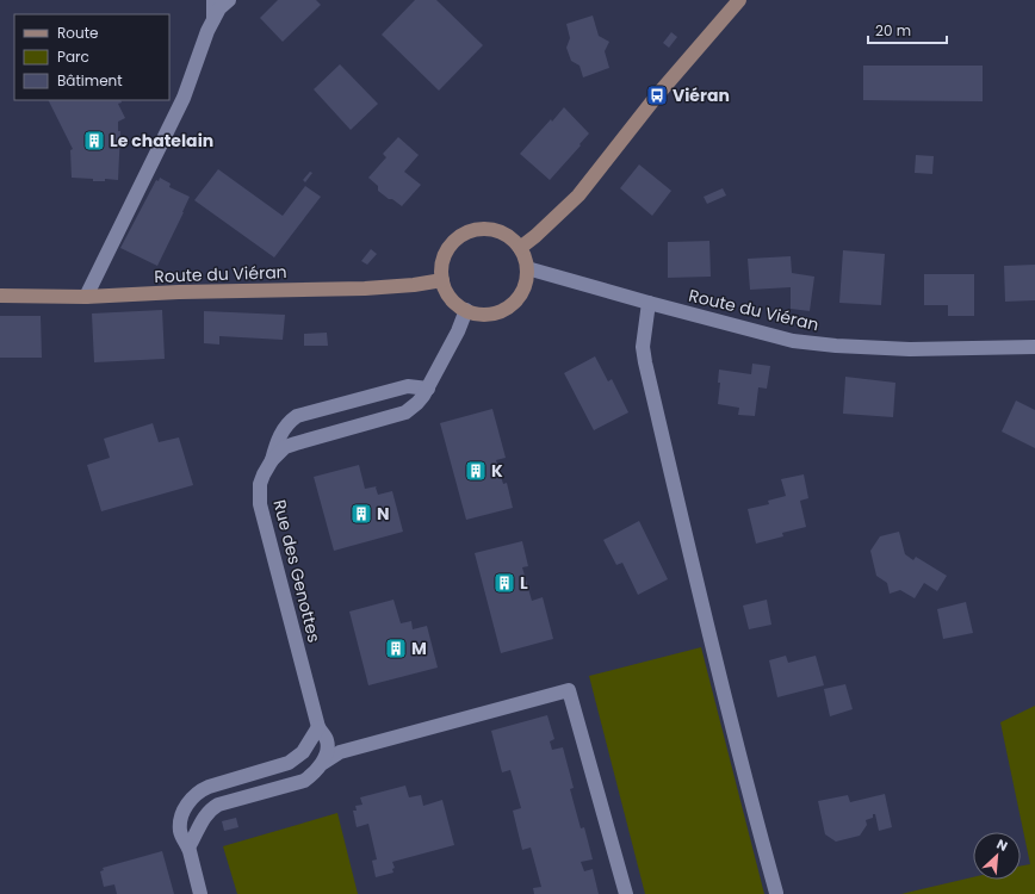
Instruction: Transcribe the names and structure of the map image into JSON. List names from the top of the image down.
{
  "streets": {
    "street": ["Route du Viéran", "Rue des Genottes"]
  },
  "crossings": [
    ["Route du Viéran", "Rue des Genottes"]
  ],
  "places": {
    "bus stop": ["Viéran"],
    "building": [
      "Le chatelain",
      "K",
      "N",
      "L",
      "M"
    ]
  },
  "legend": ["Route", "Parc", "Bâtiment"],
  "scale_bar": "20 m",
  "north": "top right"
}
